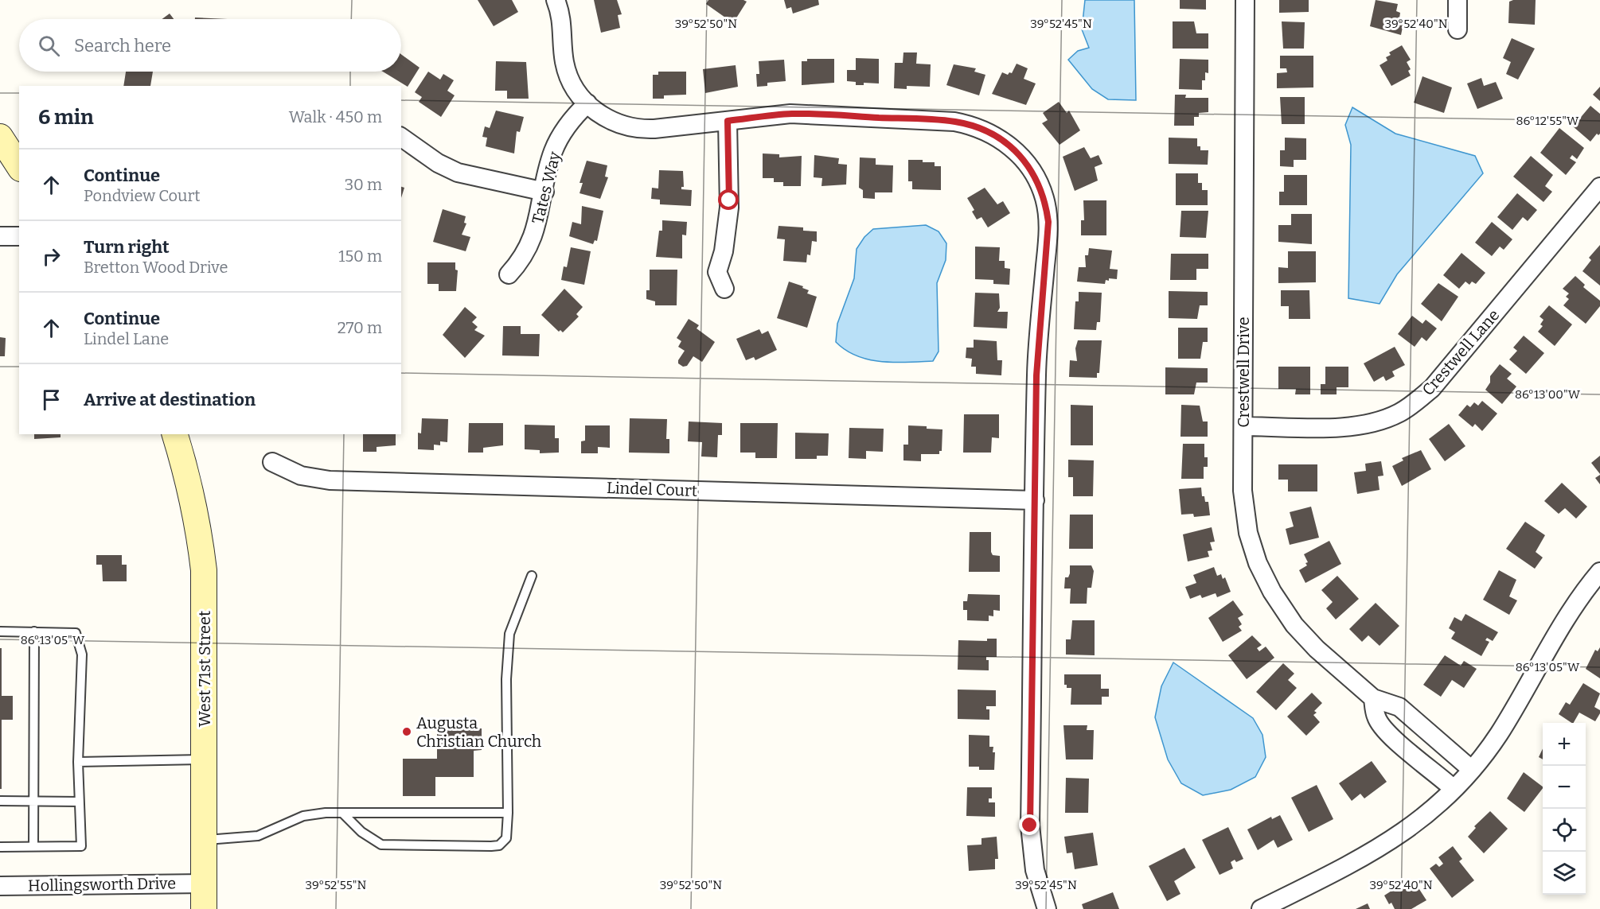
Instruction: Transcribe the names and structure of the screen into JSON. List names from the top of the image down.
{
  "streets": {
    "main road": ["West 71st Street"],
    "street": [
      "Tates Way",
      "Crestwell Lane",
      "Crestwell Drive",
      "Lindel Court",
      "Hollingsworth Drive"
    ]
  },
  "crossings": [
    ["Crestwell Lane", "Crestwell Drive"],
    ["West 71st Street", "Hollingsworth Drive"]
  ],
  "places": ["Augusta Christian Church"],
  "page": {
    "search": "Search here",
    "heading": ["6 min", "Walk · 450 m"],
    "list": [
      ["Continue", "Pondview Court", "30 m"],
      ["Turn right", "Bretton Wood Drive", "150 m"],
      ["Continue", "Lindel Lane", "270 m"],
      "Arrive at destination"
    ],
    "map_buttons": ["+", "−"]
  },
  "coordinates": [
    "39°52'50\"N",
    "39°52'45\"N",
    "39°52'40\"N",
    "86°12'55\"W",
    "86°13'00\"W",
    "86°13'05\"W",
    "39°52'55\"N"
  ]
}
